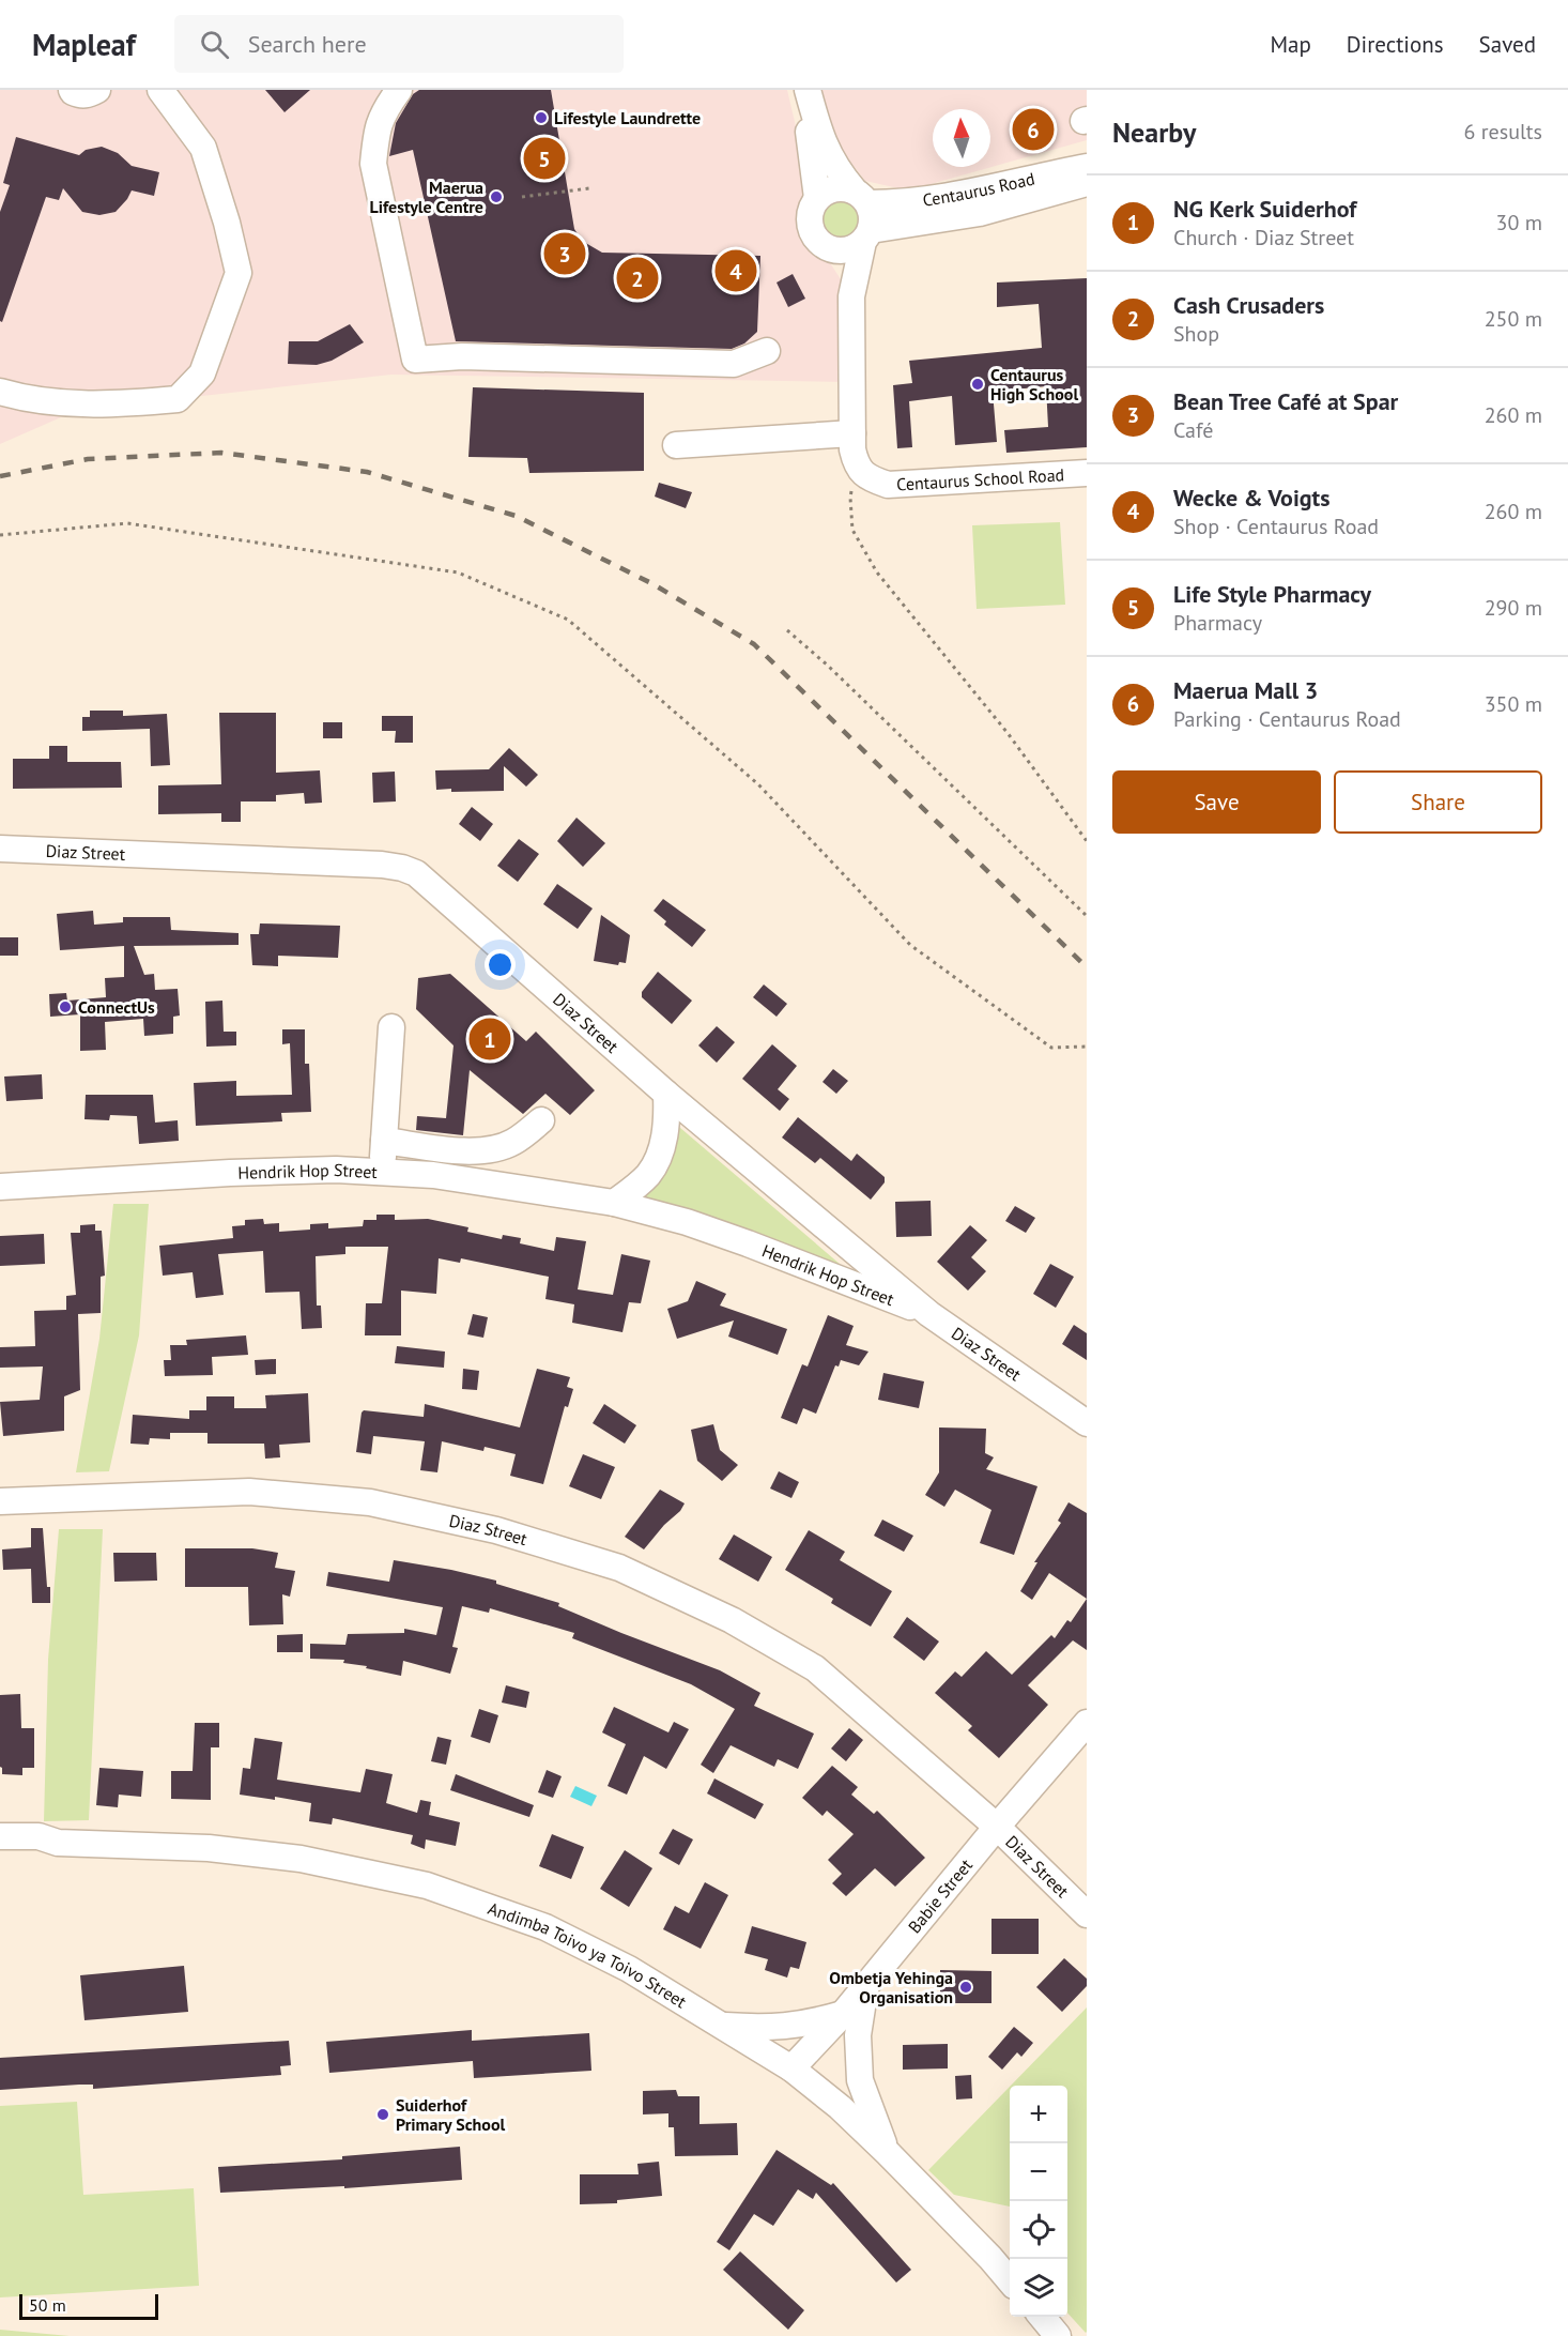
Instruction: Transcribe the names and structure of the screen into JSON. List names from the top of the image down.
{
  "streets": {
    "street": [
      "Centaurus Road",
      "Centaurus School Road",
      "Diaz Street",
      "Hendrik Hop Street",
      "Babie Street",
      "Andimba Toivo ya Toivo Street"
    ]
  },
  "crossings": [
    ["Diaz Street", "Hendrik Hop Street"],
    ["Diaz Street", "Babie Street"],
    ["Babie Street", "Andimba Toivo ya Toivo Street"]
  ],
  "places": [
    "Lifestyle Laundrette",
    "Maerua Lifestyle Centre",
    "Centaurus High School",
    "ConnectUs",
    "Ombetja Yehinga Organisation",
    "Suiderhof Primary School"
  ],
  "scale_bar": "50 m",
  "north": "top",
  "page": {
    "header": "Mapleaf",
    "search": "Search here",
    "nav": ["Map", "Directions", "Saved"],
    "heading": ["Nearby", "6 results"],
    "pins": [
      "6",
      "5",
      "3",
      "4",
      "2",
      "1"
    ],
    "list": [
      {
        "mark": "1",
        "name": "NG Kerk Suiderhof",
        "note": "Church · Diaz Street",
        "value": "30 m"
      },
      {
        "mark": "2",
        "name": "Cash Crusaders",
        "note": "Shop",
        "value": "250 m"
      },
      {
        "mark": "3",
        "name": "Bean Tree Café at Spar",
        "note": "Café",
        "value": "260 m"
      },
      {
        "mark": "4",
        "name": "Wecke & Voigts",
        "note": "Shop · Centaurus Road",
        "value": "260 m"
      },
      {
        "mark": "5",
        "name": "Life Style Pharmacy",
        "note": "Pharmacy",
        "value": "290 m"
      },
      {
        "mark": "6",
        "name": "Maerua Mall 3",
        "note": "Parking · Centaurus Road",
        "value": "350 m"
      }
    ],
    "buttons": ["Save", "Share"],
    "map_buttons": ["+", "−"],
    "scale": "50 m"
  }
}
